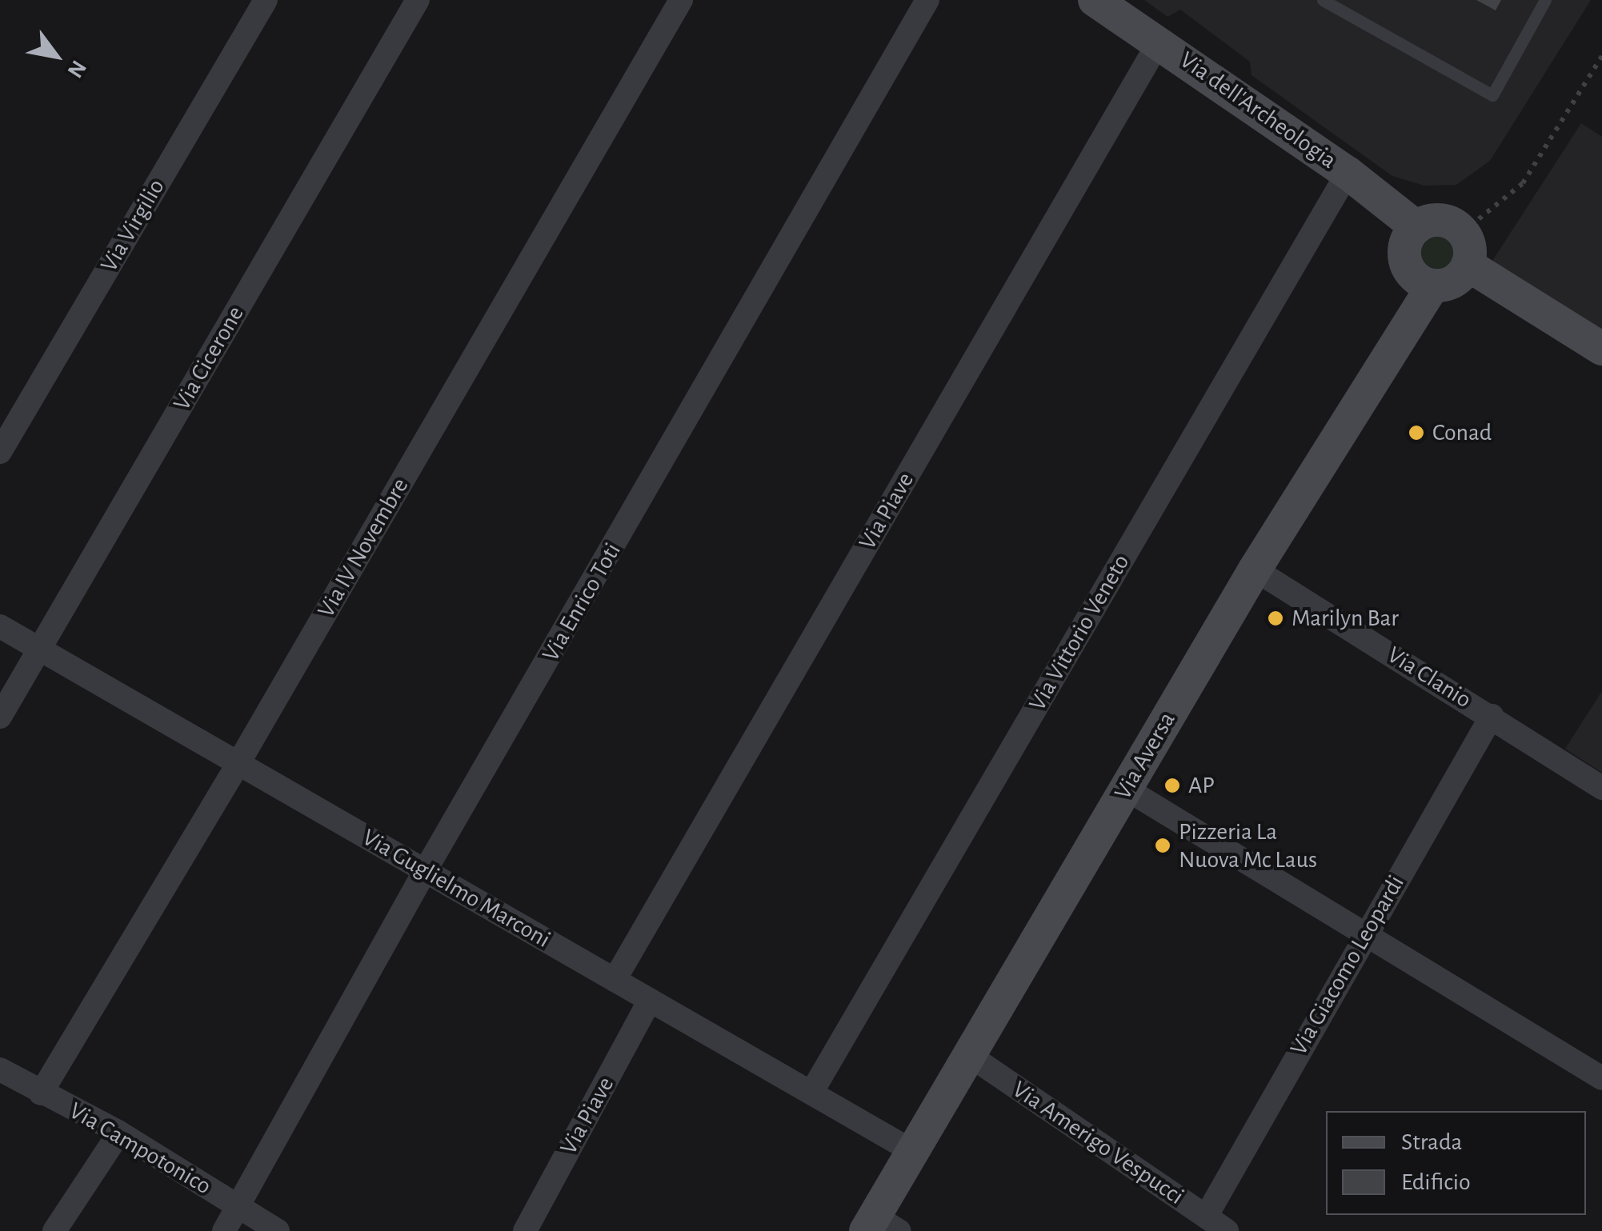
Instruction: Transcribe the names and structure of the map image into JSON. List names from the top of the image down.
{
  "streets": {
    "street": [
      "Via dell'Archeologia",
      "Via Virgilio",
      "Via Cicerone",
      "Via Piave",
      "Via IV Novembre",
      "Via Enrico Toti",
      "Via Vittorio Veneto",
      "Via Clanio",
      "Via Aversa",
      "Via Guglielmo Marconi",
      "Via Giacomo Leopardi",
      "Via Amerigo Vespucci",
      "Via Campotonico"
    ]
  },
  "crossings": [
    ["Via dell'Archeologia", "Via Piave"],
    ["Via dell'Archeologia", "Via Vittorio Veneto"],
    ["Via dell'Archeologia", "Via Aversa"],
    ["Via Cicerone", "Via Guglielmo Marconi"],
    ["Via Piave", "Via Guglielmo Marconi"],
    ["Via IV Novembre", "Via Guglielmo Marconi"],
    ["Via IV Novembre", "Via Campotonico"],
    ["Via Enrico Toti", "Via Guglielmo Marconi"],
    ["Via Enrico Toti", "Via Campotonico"],
    ["Via Vittorio Veneto", "Via Guglielmo Marconi"],
    ["Via Clanio", "Via Aversa"],
    ["Via Clanio", "Via Giacomo Leopardi"],
    ["Via Aversa", "Via Guglielmo Marconi"],
    ["Via Aversa", "Via Amerigo Vespucci"],
    ["Via Giacomo Leopardi", "Via Amerigo Vespucci"]
  ],
  "places": [
    "Conad",
    "Marilyn Bar",
    "AP",
    "Pizzeria La Nuova Mc Laus"
  ],
  "legend": ["Strada", "Edificio"],
  "north": "bottom right"
}
